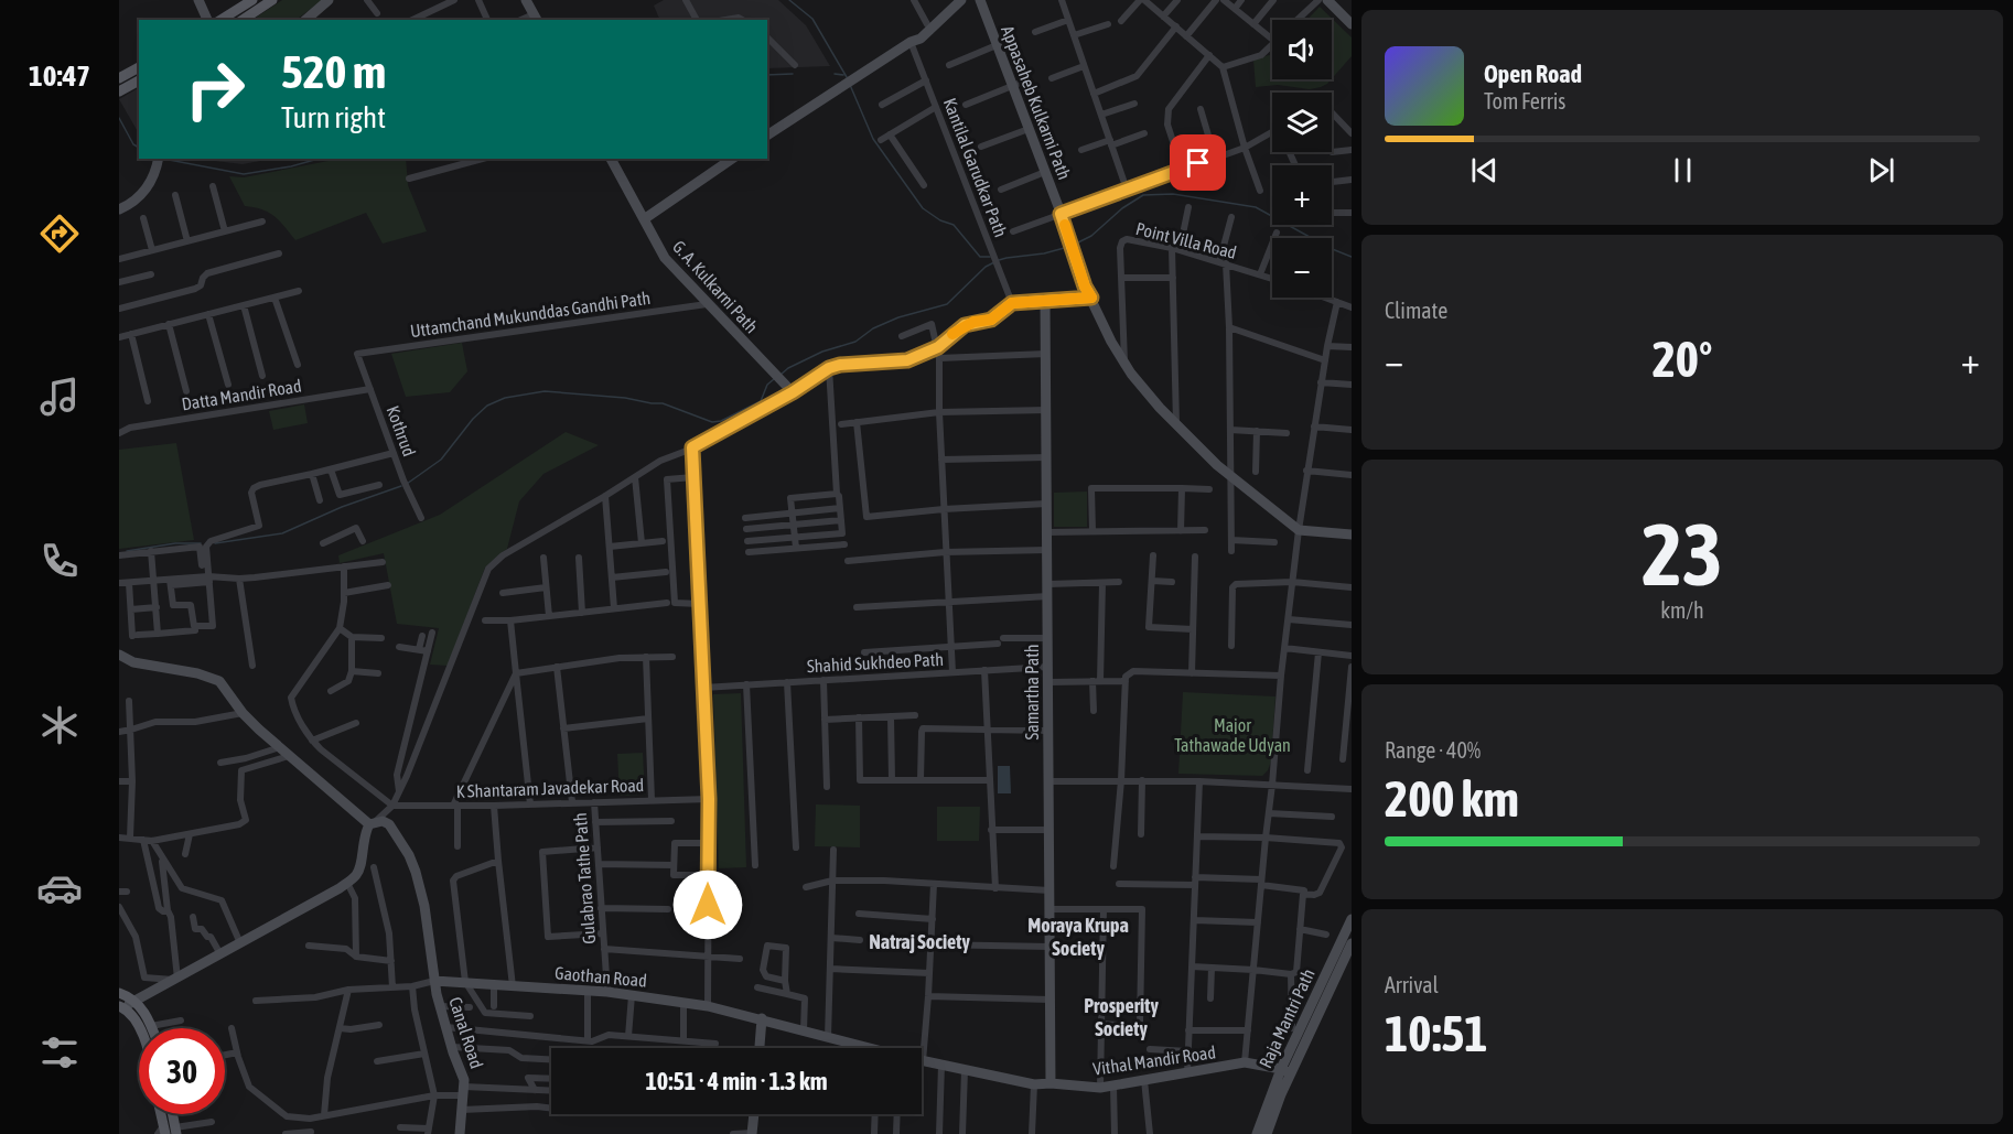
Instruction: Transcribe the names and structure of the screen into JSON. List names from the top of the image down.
{
  "streets": {
    "street": [
      "Appasaheb Kulkarni Path",
      "Kantilal Garudkar Path",
      "Point Villa Road",
      "G. A. Kulkarni Path",
      "Uttamchand Mukunddas Gandhi Path",
      "Datta Mandir Road",
      "Kothrud",
      "Shahid Sukhdeo Path",
      "Samartha Path",
      "K Shantaram Javadekar Road",
      "Gulabrao Tathe Path",
      "Gaothan Road",
      "Raja Mantri Path",
      "Canal Road",
      "Vithal Mandir Road"
    ]
  },
  "crossings": [
    ["Appasaheb Kulkarni Path", "Point Villa Road"],
    ["G. A. Kulkarni Path", "Uttamchand Mukunddas Gandhi Path"],
    ["Uttamchand Mukunddas Gandhi Path", "Kothrud"],
    ["Datta Mandir Road", "Kothrud"],
    ["Shahid Sukhdeo Path", "Samartha Path"],
    ["Samartha Path", "Vithal Mandir Road"],
    ["K Shantaram Javadekar Road", "Gulabrao Tathe Path"],
    ["Gulabrao Tathe Path", "Gaothan Road"],
    ["Gaothan Road", "Canal Road"],
    ["Gaothan Road", "Vithal Mandir Road"],
    ["Raja Mantri Path", "Vithal Mandir Road"]
  ],
  "districts": ["Moraya Krupa Society", "Natraj Society", "Prosperity Society"],
  "parks": ["Major Tathawade Udyan"],
  "page": {
    "tabs": "10:47",
    "map_buttons": ["+", "−"],
    "turn": ["520 m", "Turn right"],
    "song": ["Open Road", "Tom Ferris"],
    "tile": [
      "Climate",
      ["23", "km/h"],
      ["Range · 40%", "200 km"],
      ["Arrival", "10:51"]
    ],
    "heat": ["−", "20°", "+"],
    "limit": "30",
    "trip": "10:51 · 4 min · 1.3 km"
  }
}
